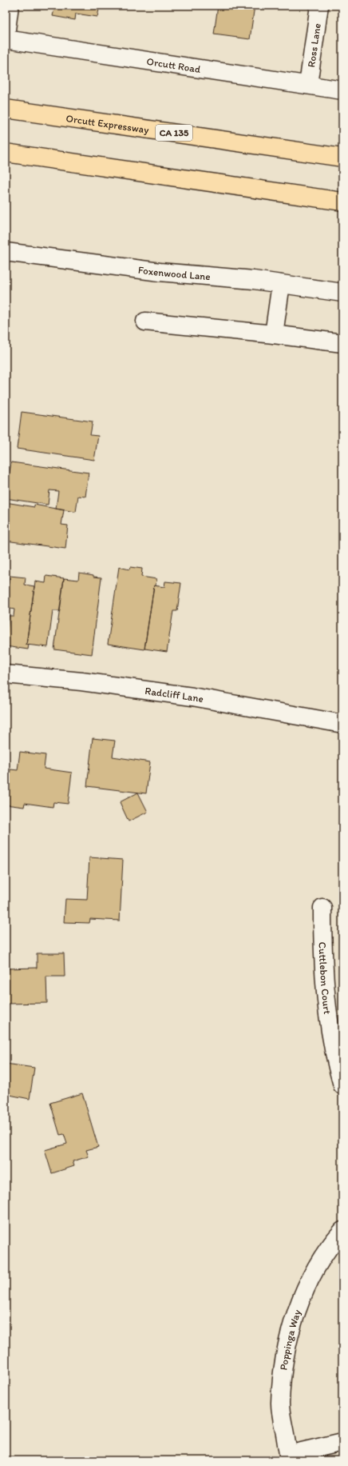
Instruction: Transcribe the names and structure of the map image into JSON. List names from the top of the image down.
{
  "streets": {
    "highway": ["Orcutt Expressway", "CA 135"],
    "street": [
      "Ross Lane",
      "Orcutt Road",
      "Foxenwood Lane",
      "Radcliff Lane",
      "Cuttlebon Court",
      "Poppinga Way"
    ]
  },
  "crossings": [
    ["Ross Lane", "Orcutt Road"]
  ]
}
